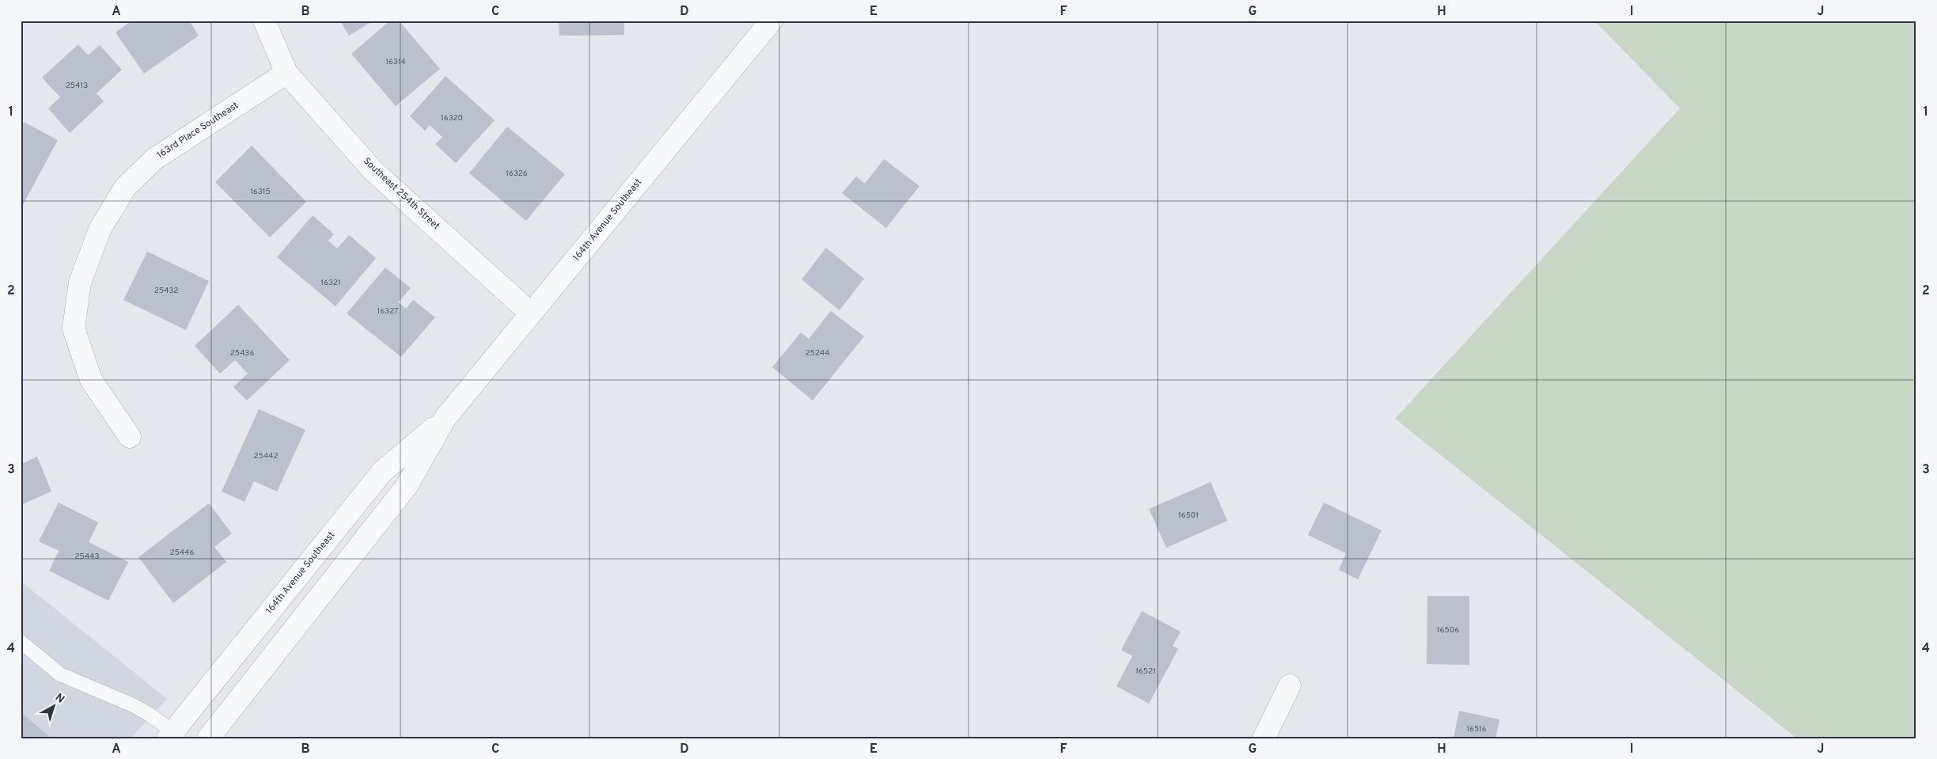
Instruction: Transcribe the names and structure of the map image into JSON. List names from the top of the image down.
{
  "streets": {
    "street": ["163rd Place Southeast", "Southeast 254th Street", "164th Avenue Southeast"]
  },
  "crossings": [
    ["163rd Place Southeast", "Southeast 254th Street"],
    ["Southeast 254th Street", "164th Avenue Southeast"]
  ],
  "house_numbers": [
    "16314",
    "25413",
    "16320",
    "16326",
    "16315",
    "16321",
    "25432",
    "16327",
    "25436",
    "25244",
    "25442",
    "16501",
    "25446",
    "25443",
    "16506",
    "16521",
    "16516"
  ],
  "north": "top right",
  "grid": {
    "columns": [
      "A",
      "B",
      "C",
      "D",
      "E",
      "F",
      "G",
      "H",
      "I",
      "J"
    ],
    "rows": [
      "1",
      "2",
      "3",
      "4"
    ]
  }
}
